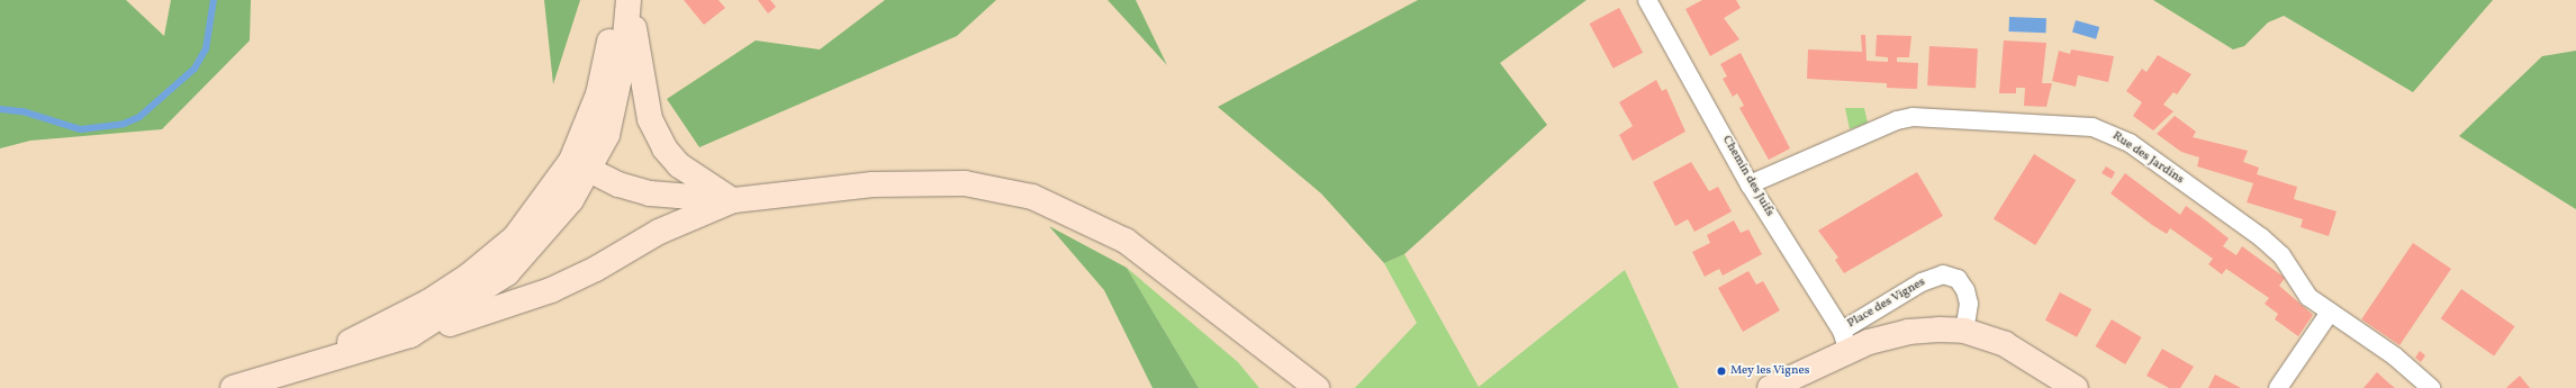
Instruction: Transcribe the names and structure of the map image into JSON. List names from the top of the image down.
{
  "streets": {
    "street": ["Rue des Jardins", "Chemin des Juifs", "Place des Vignes"]
  },
  "crossings": [
    ["Rue des Jardins", "Chemin des Juifs"],
    ["Chemin des Juifs", "Place des Vignes"]
  ],
  "places": ["Mey les Vignes"]
}
